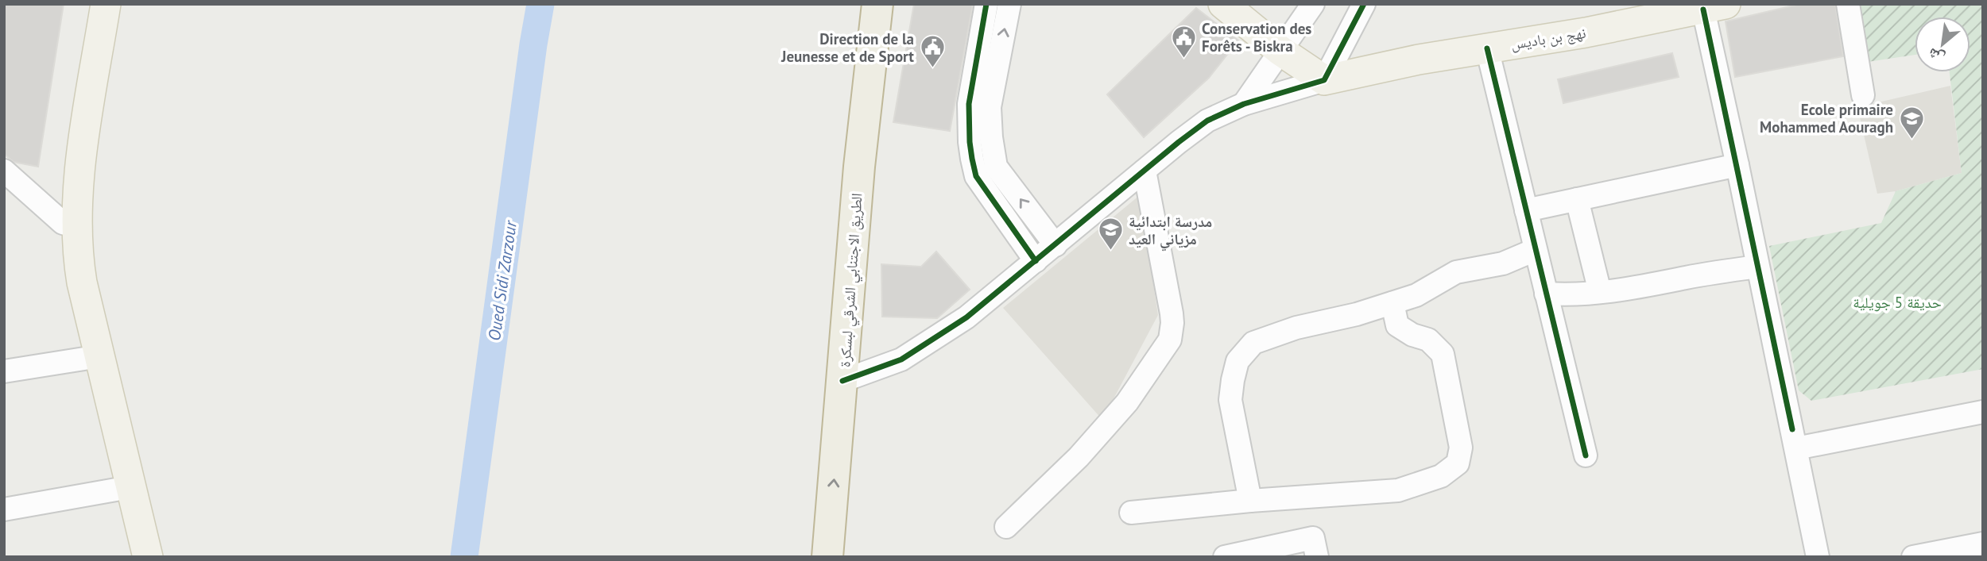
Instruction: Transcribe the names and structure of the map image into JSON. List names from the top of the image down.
{
  "streets": {
    "highway": ["الطريق الاجتنابي الشرقي لبسكرة"],
    "main road": ["نهج بن باديس"]
  },
  "water": ["Oued Sidi Zarzour"],
  "parks": ["حديقة 5 جويلية"],
  "places": {
    "public building": ["Conservation des Forêts - Biskra", "Direction de la Jeunesse et de Sport"],
    "school or university": ["Ecole primaire Mohammed Aouragh", "مدرسة ابتدائية مزياني العيد"]
  },
  "north": "bottom left"
}
